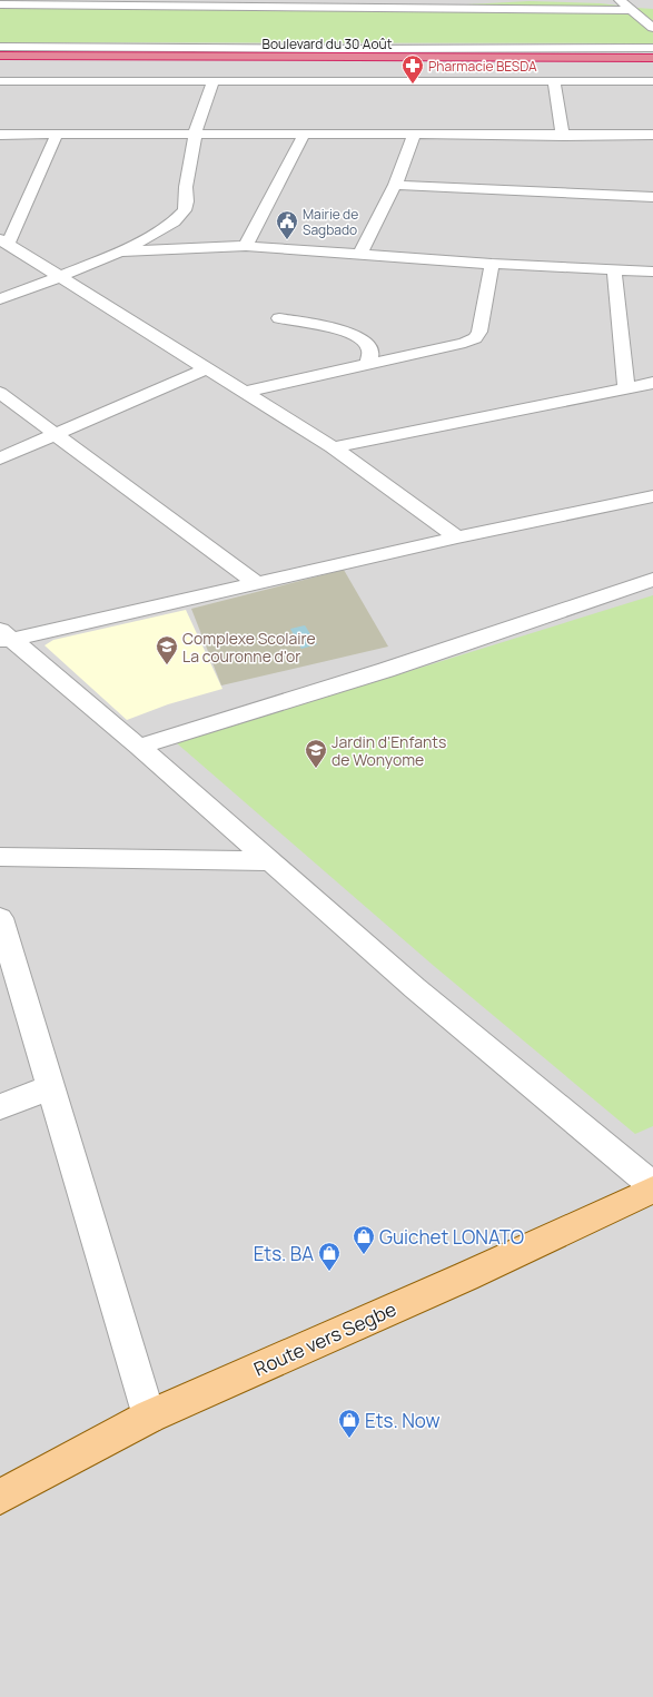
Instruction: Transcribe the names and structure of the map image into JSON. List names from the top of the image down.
{
  "streets": {
    "highway": ["Boulevard du 30 Août"],
    "main road": ["Route vers Segbe"]
  },
  "places": {
    "pharmacy": ["Pharmacie BESDA"],
    "public building": ["Mairie de Sagbado"],
    "school or university": ["Complexe Scolaire La couronne d'or", "Jardin d'Enfants de Wonyome"],
    "shop": ["Guichet LONATO", "Ets. BA", "Ets. Now"]
  }
}
